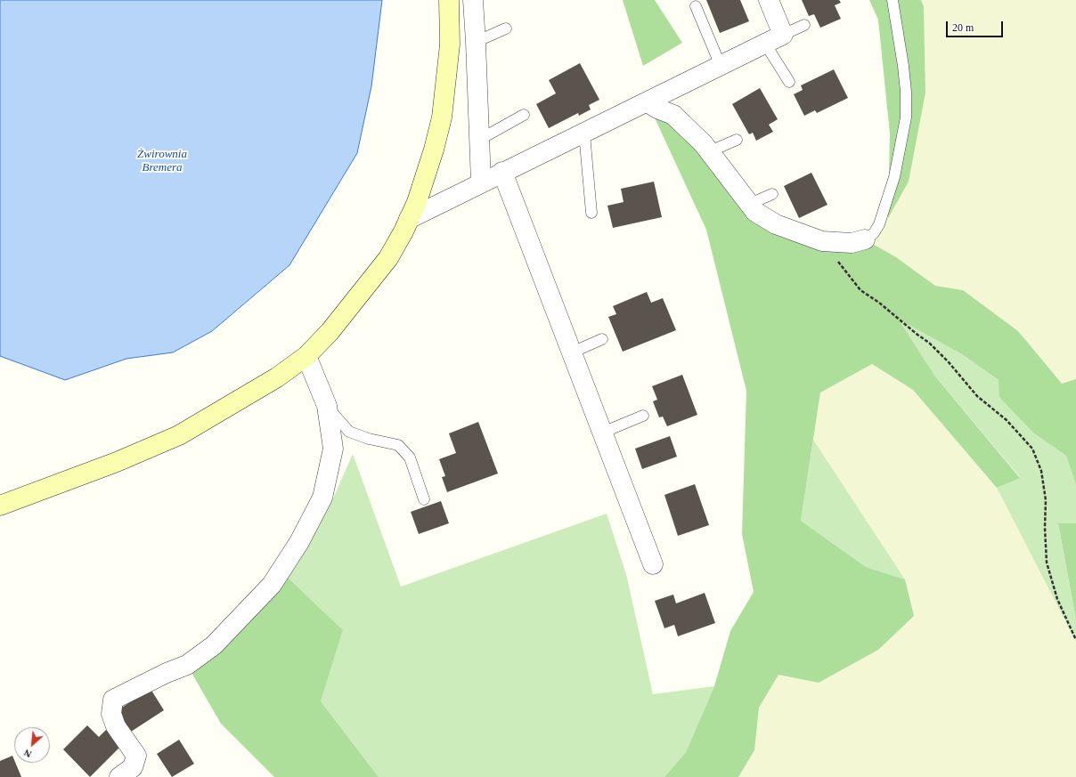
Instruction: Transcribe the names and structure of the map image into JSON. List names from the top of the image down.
{
  "water": ["Żwirownia Bremera"],
  "scale_bar": "20 m",
  "north": "bottom left"
}
